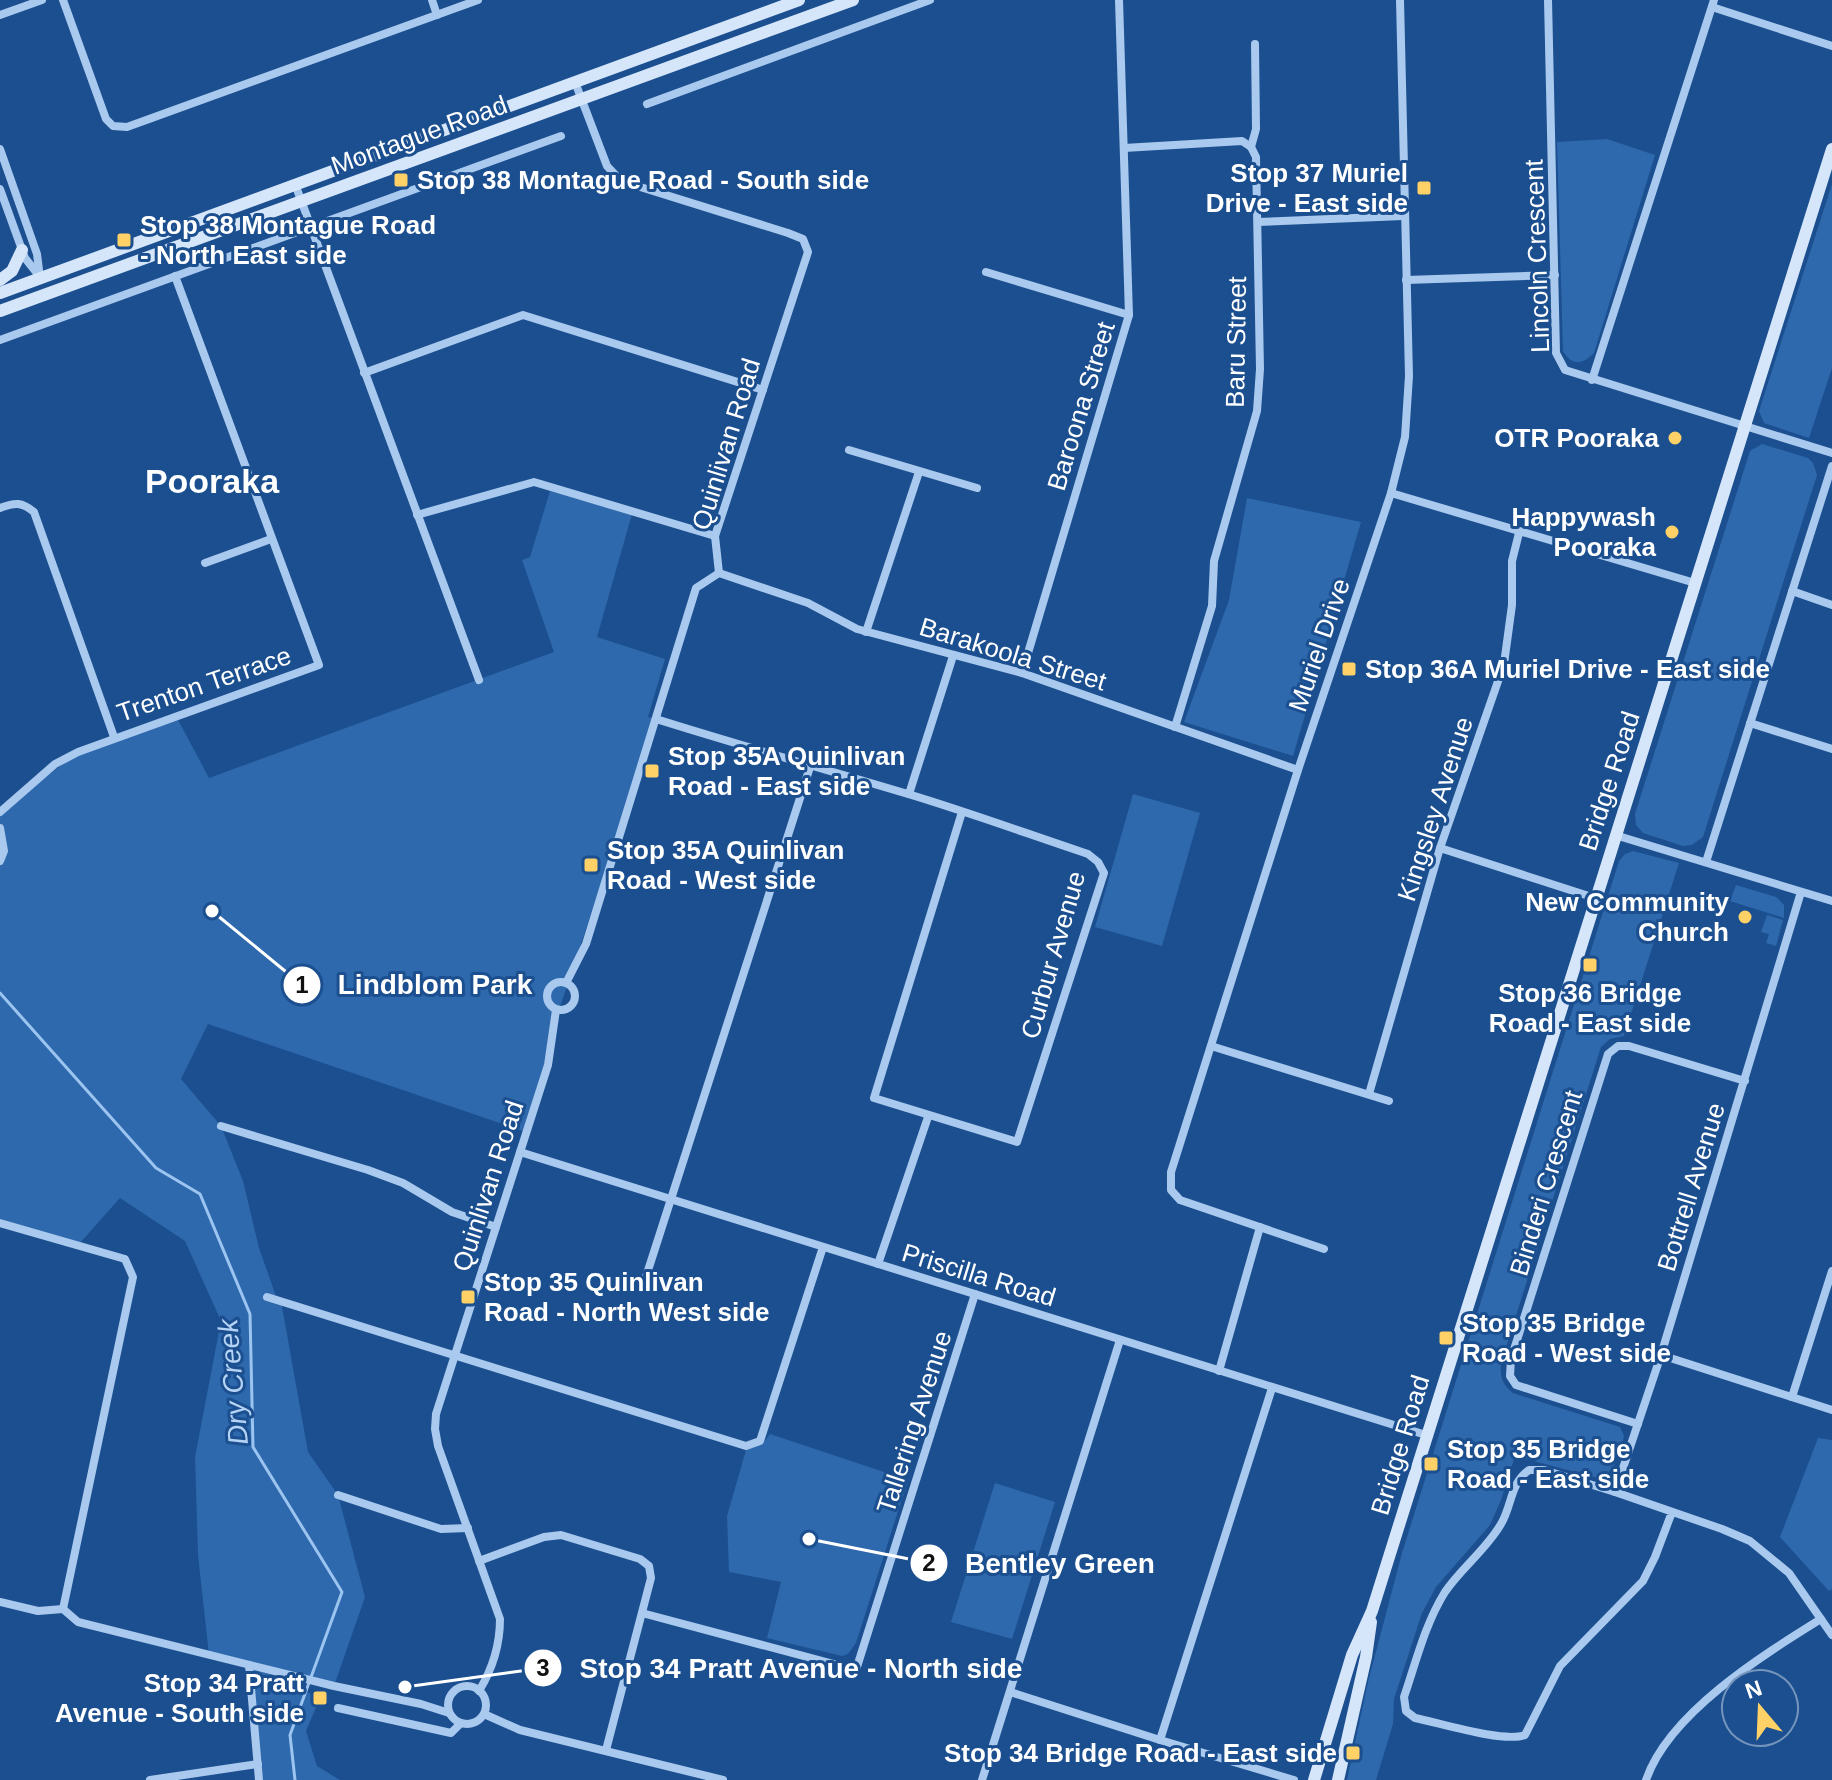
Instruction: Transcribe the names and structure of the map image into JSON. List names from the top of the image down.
{
  "streets": {
    "main road": ["Montague Road", "Bridge Road"],
    "street": [
      "Lincoln Crescent",
      "Baru Street",
      "Baroona Street",
      "Quinlivan Road",
      "Muriel Drive",
      "Barakoola Street",
      "Trenton Terrace",
      "Kingsley Avenue",
      "Curbur Avenue",
      "Binderi Crescent",
      "Bottrell Avenue",
      "Priscilla Road",
      "Tallering Avenue"
    ]
  },
  "crossings": [
    ["Montague Road", "Quinlivan Road"],
    ["Lincoln Crescent", "Bridge Road"],
    ["Baru Street", "Barakoola Street"],
    ["Baroona Street", "Barakoola Street"],
    ["Quinlivan Road", "Barakoola Street"],
    ["Quinlivan Road", "Priscilla Road"],
    ["Muriel Drive", "Barakoola Street"],
    ["Bridge Road", "Priscilla Road"],
    ["Binderi Crescent", "Bottrell Avenue"],
    ["Priscilla Road", "Tallering Avenue"]
  ],
  "districts": ["Pooraka"],
  "water": ["Dry Creek"],
  "places": {
    "transit": [
      "Stop 38 Montague Road - South side",
      "Stop 37 Muriel Drive - East side",
      "Stop 38 Montague Road - North East side",
      "Stop 36A Muriel Drive - East side",
      "Stop 35A Quinlivan Road - East side",
      "Stop 35A Quinlivan Road - West side",
      "Stop 36 Bridge Road - East side",
      "Stop 35 Quinlivan Road - North West side",
      "Stop 35 Bridge Road - West side",
      "Stop 35 Bridge Road - East side",
      "Stop 34 Pratt Avenue - South side",
      "Stop 34 Bridge Road - East side"
    ],
    "other": [
      "OTR Pooraka",
      "Happywash Pooraka",
      "Lindblom Park",
      "New Community Church",
      "Bentley Green",
      "Stop 34 Pratt Avenue - North side"
    ]
  },
  "north": "top"
}
